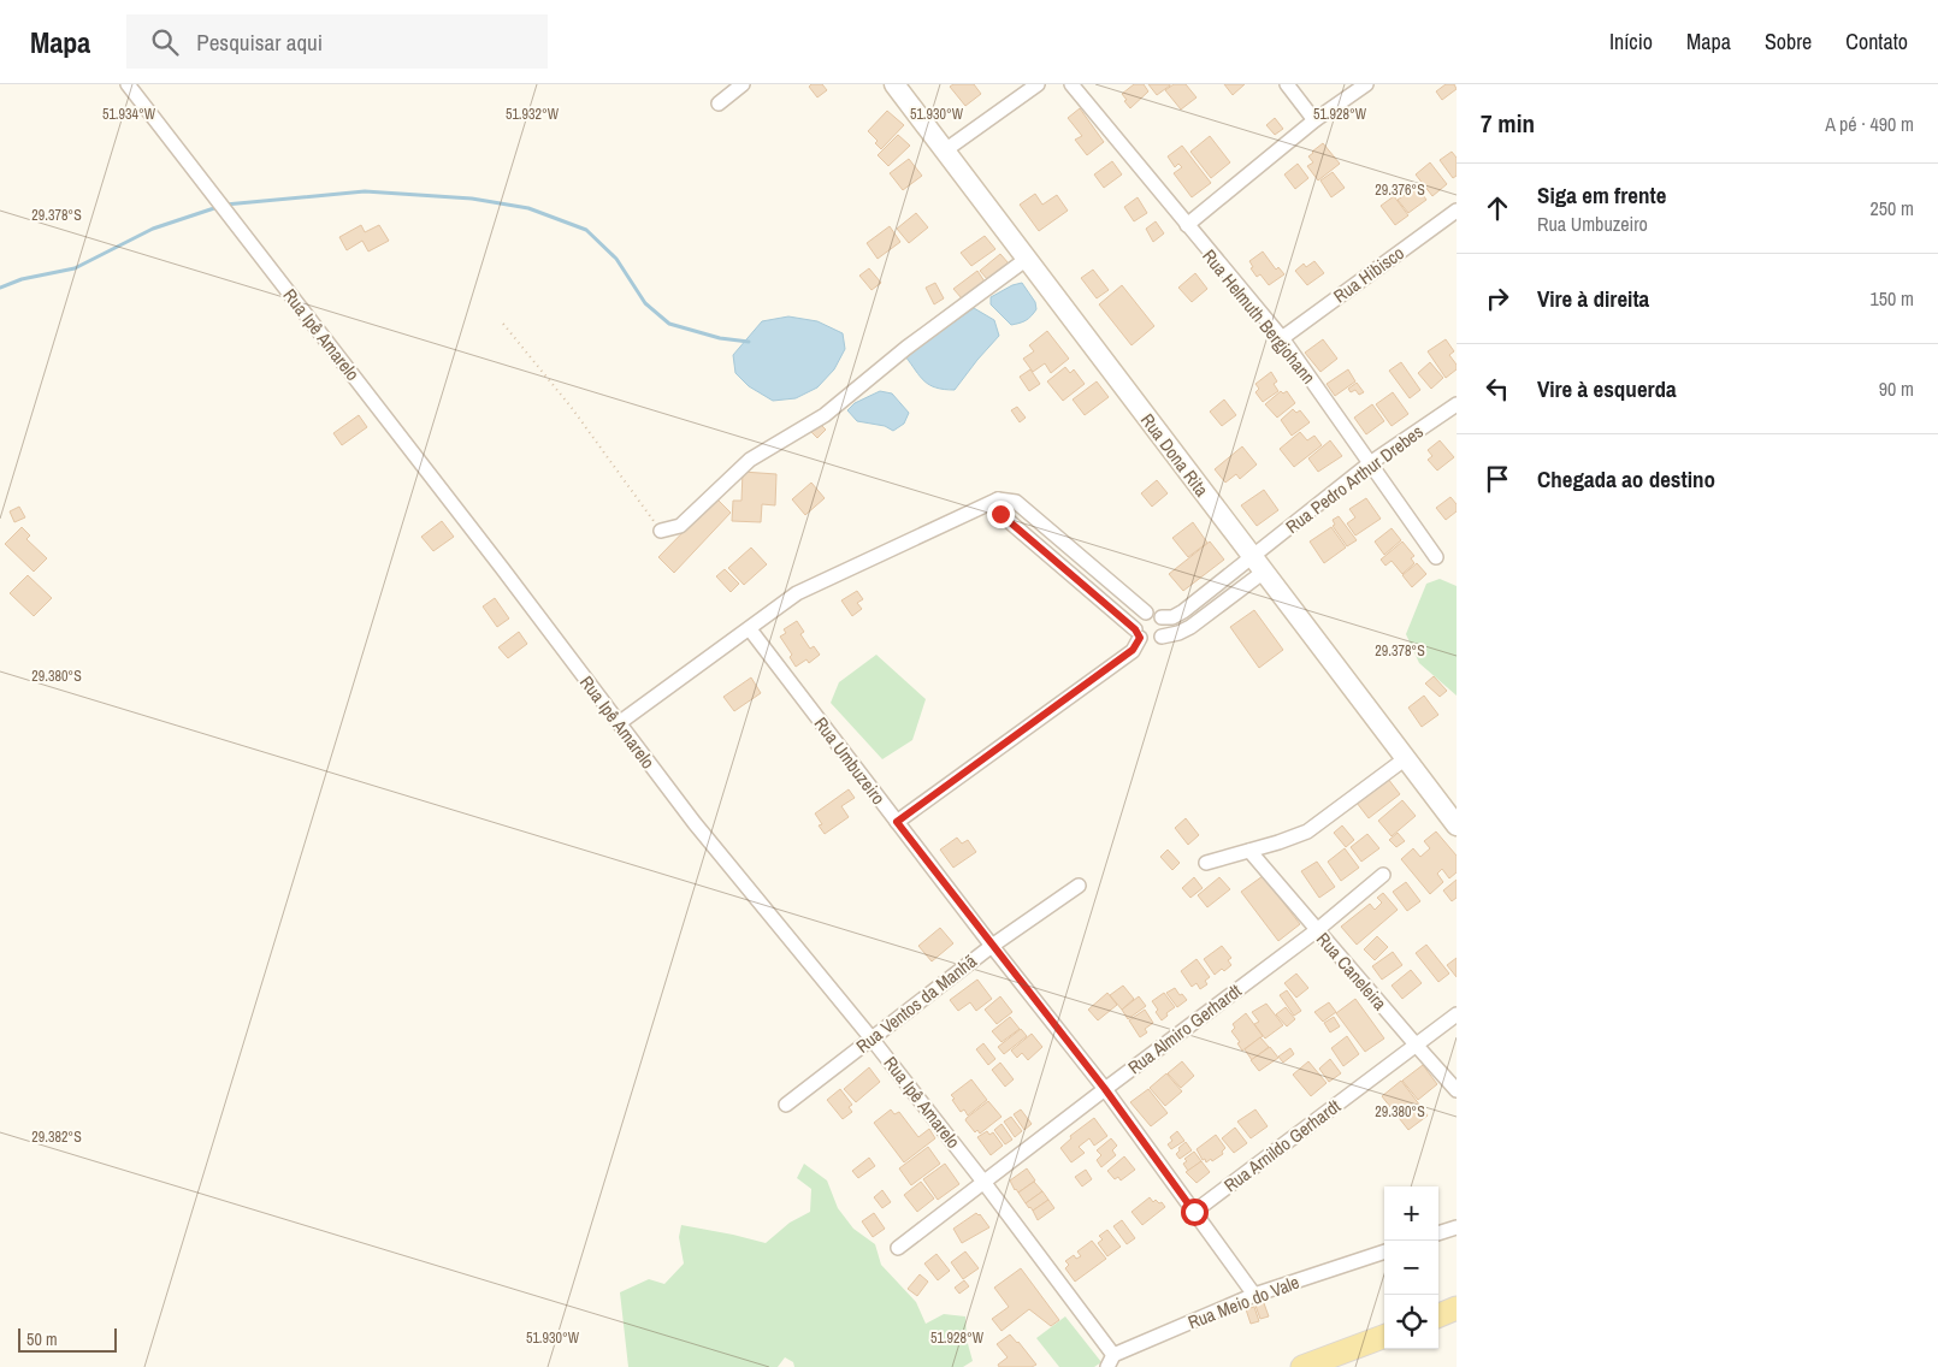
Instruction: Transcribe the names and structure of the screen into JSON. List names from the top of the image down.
{
  "streets": {
    "main road": ["Rua Dona Rita"],
    "street": [
      "Rua Hibisco",
      "Rua Helmuth Bergjohann",
      "Rua Ipê Amarelo",
      "Rua Pedro Arthur Drebes",
      "Rua Umbuzeiro",
      "Rua Caneleira",
      "Rua Ventos da Manhã",
      "Rua Almiro Gerhardt",
      "Rua Arnildo Gerhardt",
      "Rua Meio do Vale"
    ]
  },
  "crossings": [
    ["Rua Hibisco", "Rua Helmuth Bergjohann"],
    ["Rua Helmuth Bergjohann", "Rua Pedro Arthur Drebes"],
    ["Rua Ipê Amarelo", "Rua Ventos da Manhã"],
    ["Rua Ipê Amarelo", "Rua Almiro Gerhardt"],
    ["Rua Ipê Amarelo", "Rua Meio do Vale"],
    ["Rua Dona Rita", "Rua Pedro Arthur Drebes"],
    ["Rua Umbuzeiro", "Rua Ventos da Manhã"],
    ["Rua Umbuzeiro", "Rua Almiro Gerhardt"],
    ["Rua Umbuzeiro", "Rua Arnildo Gerhardt"],
    ["Rua Umbuzeiro", "Rua Meio do Vale"],
    ["Rua Caneleira", "Rua Almiro Gerhardt"],
    ["Rua Caneleira", "Rua Arnildo Gerhardt"]
  ],
  "scale_bar": "50 m",
  "page": {
    "header": "Mapa",
    "search": "Pesquisar aqui",
    "nav": [
      "Início",
      "Mapa",
      "Sobre",
      "Contato"
    ],
    "heading": ["7 min", "A pé · 490 m"],
    "list": [
      ["Siga em frente", "Rua Umbuzeiro", "250 m"],
      ["Vire à direita", "150 m"],
      ["Vire à esquerda", "90 m"],
      "Chegada ao destino"
    ],
    "map_buttons": ["+", "−"],
    "scale": "50 m"
  },
  "coordinates": [
    "51.934°W",
    "51.932°W",
    "51.930°W",
    "51.928°W",
    "29.376°S",
    "29.378°S",
    "29.380°S",
    "29.382°S"
  ]
}
